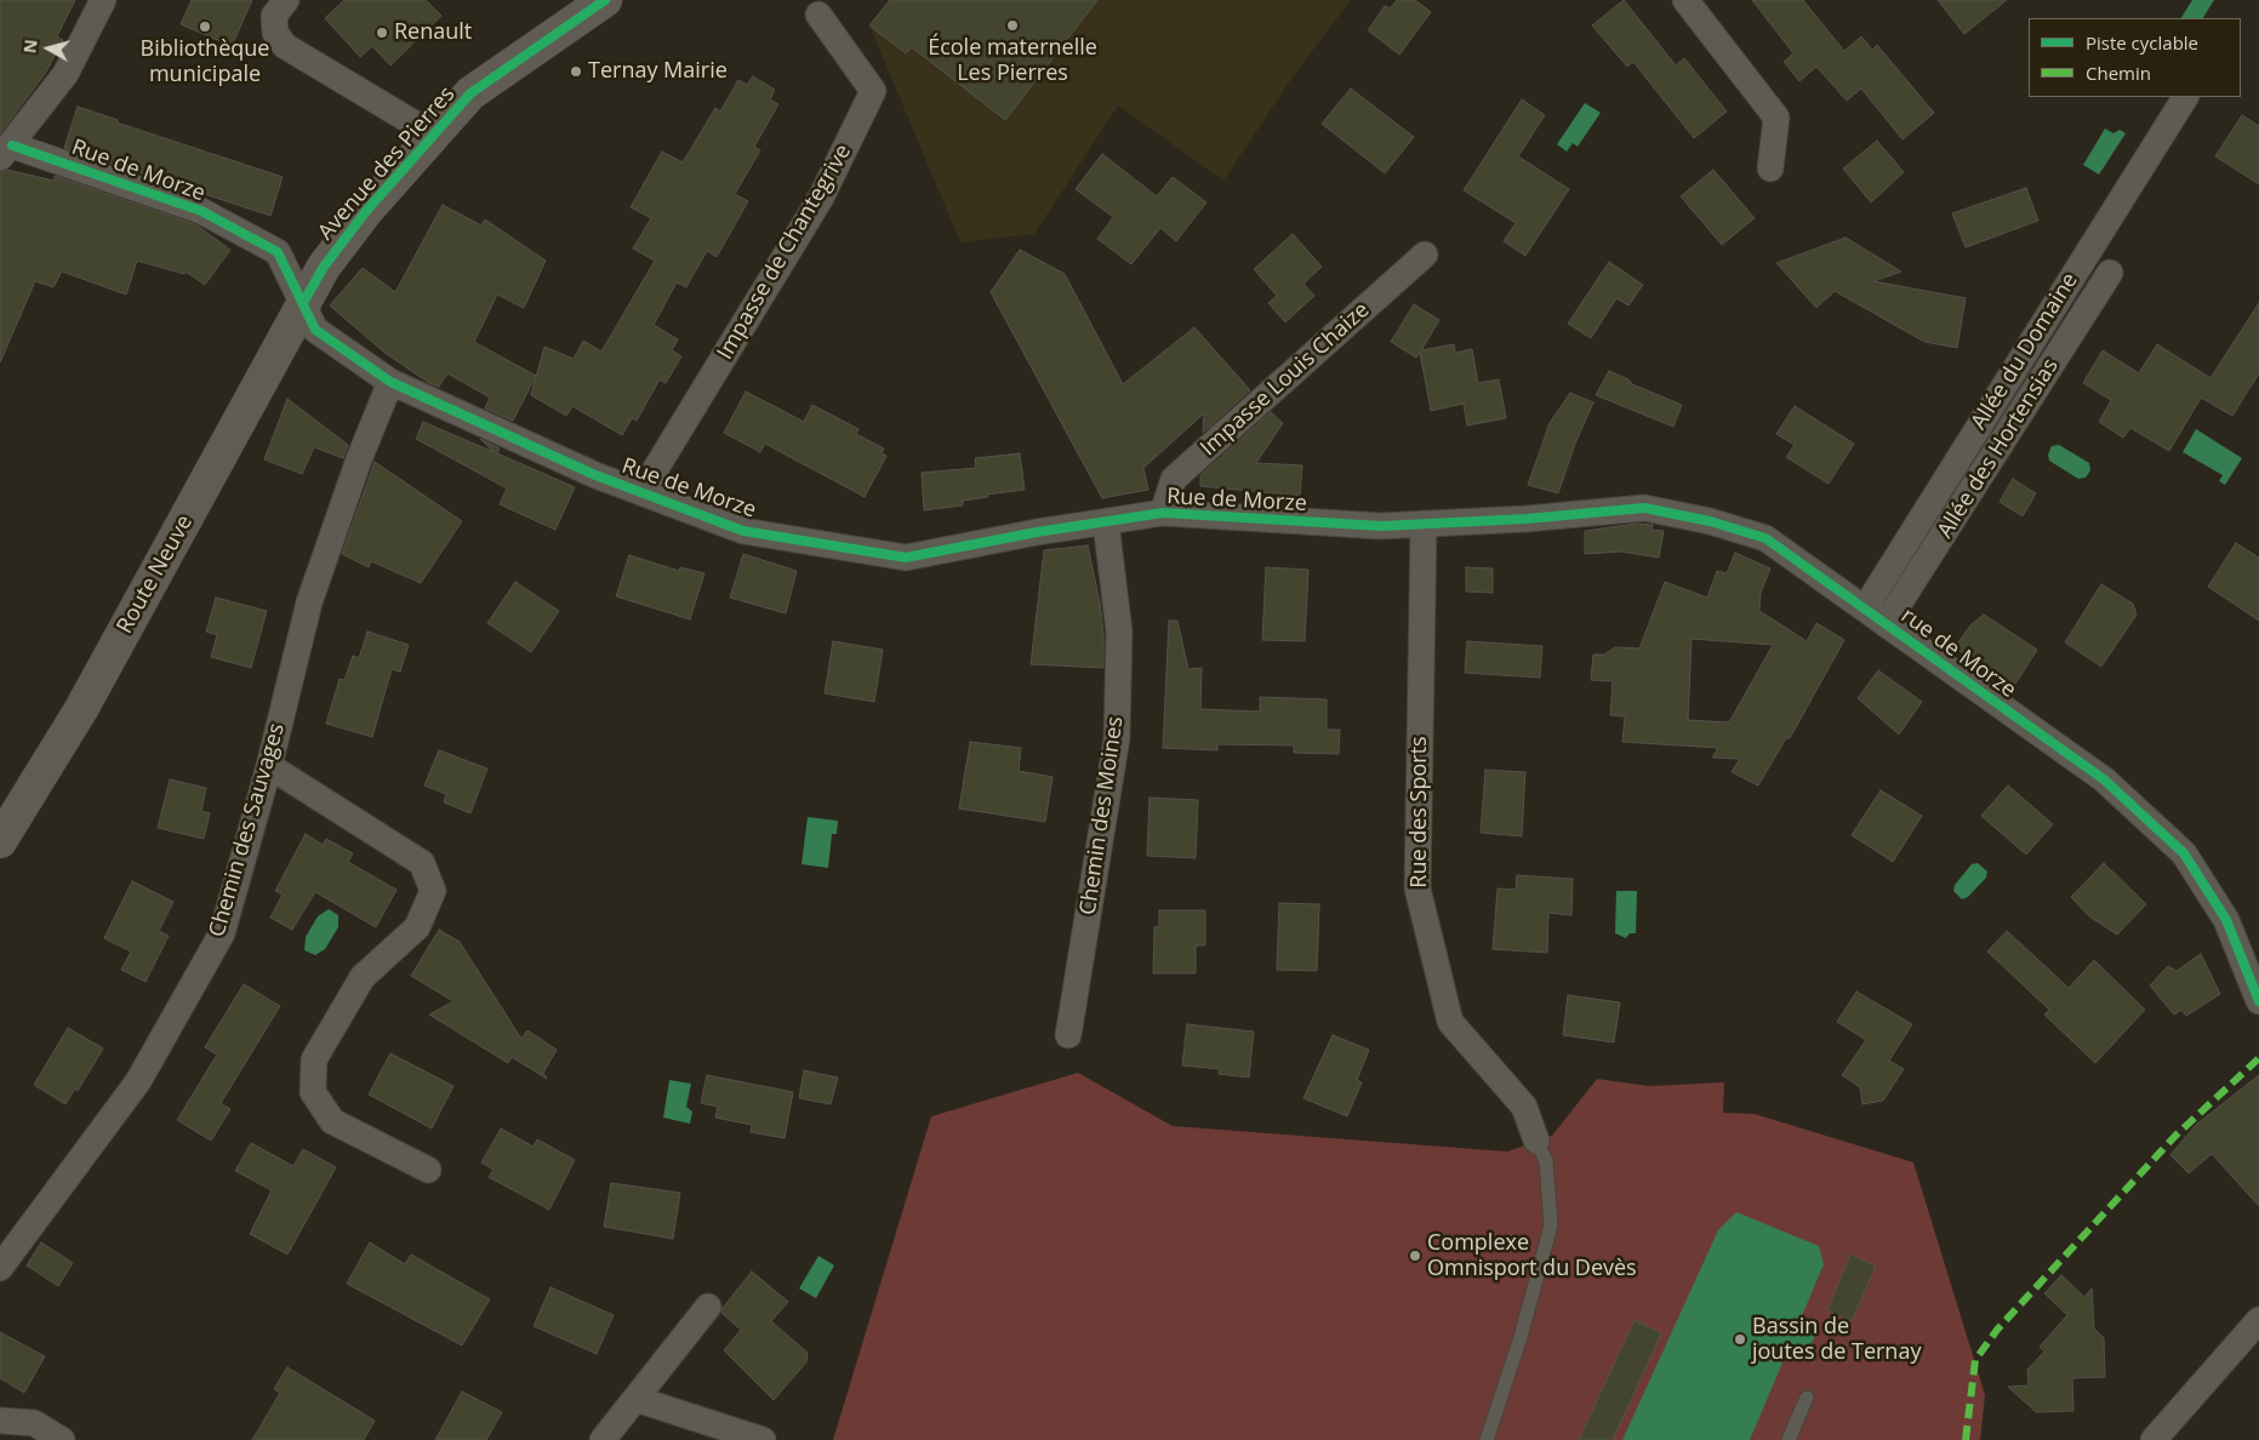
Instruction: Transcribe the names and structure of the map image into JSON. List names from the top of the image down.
{
  "streets": {
    "street": [
      "Avenue des Pierres",
      "Rue de Morze",
      "Impasse de Chantegrive",
      "Allée du Domaine",
      "Impasse Louis Chaize",
      "Allée des Hortensias",
      "Route Neuve",
      "rue de Morze",
      "Rue des Sports",
      "Chemin des Moines",
      "Chemin des Sauvages"
    ]
  },
  "crossings": [
    ["Avenue des Pierres", "Rue de Morze"],
    ["Avenue des Pierres", "Route Neuve"],
    ["Rue de Morze", "Impasse de Chantegrive"],
    ["Rue de Morze", "Impasse Louis Chaize"],
    ["Rue de Morze", "Route Neuve"],
    ["Rue de Morze", "rue de Morze"],
    ["Rue de Morze", "Rue des Sports"],
    ["Rue de Morze", "Chemin des Moines"],
    ["Rue de Morze", "Chemin des Sauvages"],
    ["Allée du Domaine", "rue de Morze"],
    ["Allée des Hortensias", "rue de Morze"]
  ],
  "places": [
    "École maternelle Les Pierres",
    "Bibliothèque municipale",
    "Renault",
    "Ternay Mairie",
    "Complexe Omnisport du Devès",
    "Bassin de joutes de Ternay"
  ],
  "legend": ["Piste cyclable", "Chemin"],
  "north": "left"
}
